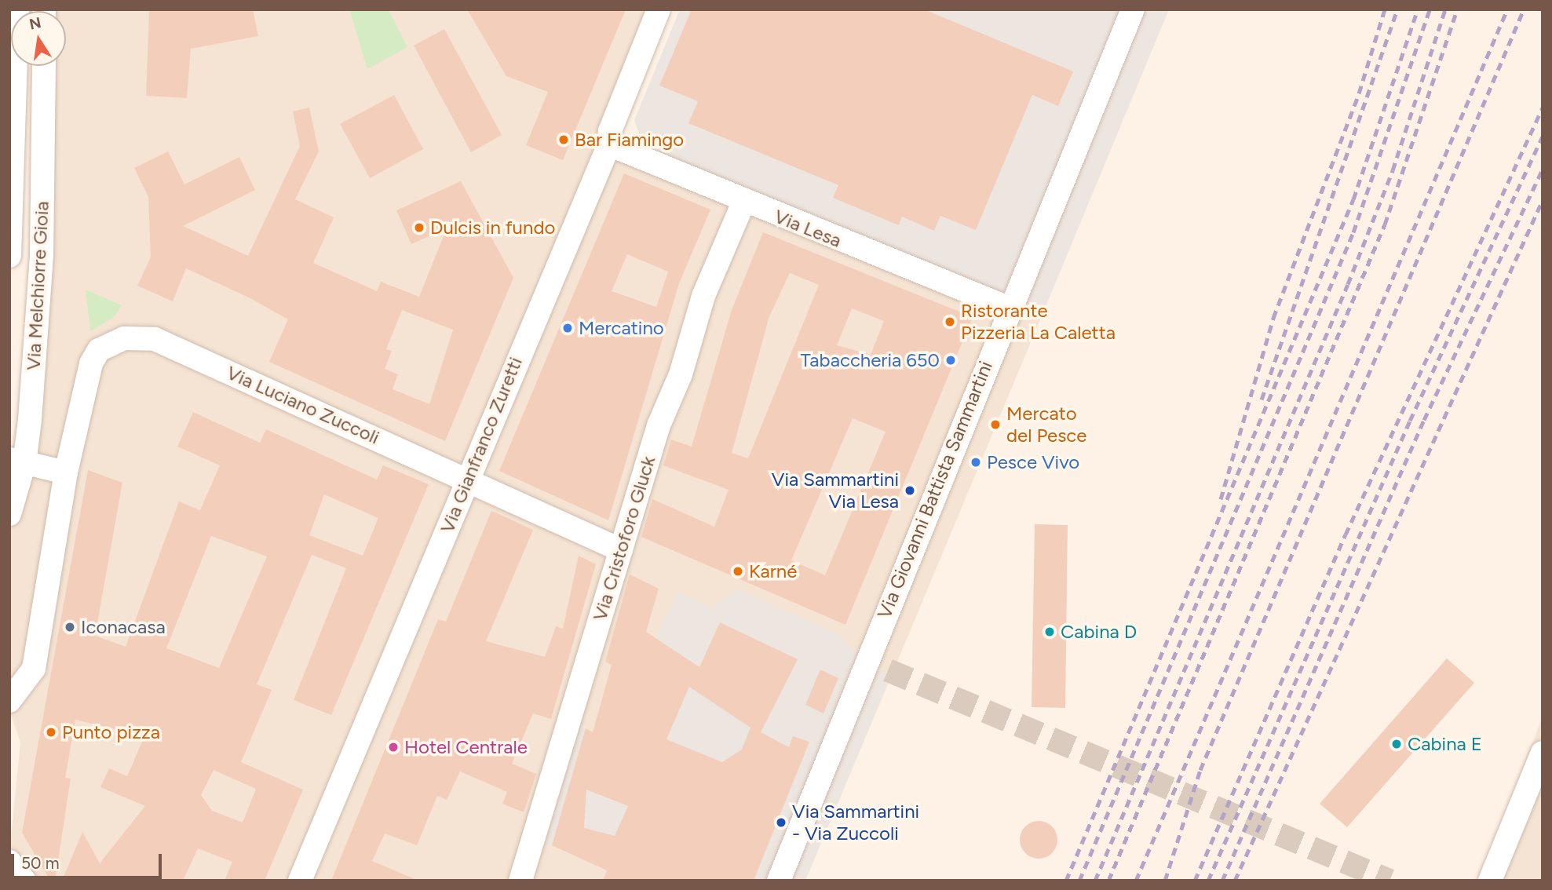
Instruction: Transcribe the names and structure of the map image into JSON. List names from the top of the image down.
{
  "streets": {
    "street": [
      "Via Lesa",
      "Via Melchiorre Gioia",
      "Via Luciano Zuccoli",
      "Via Gianfranco Zuretti",
      "Via Giovanni Battista Sammartini",
      "Via Cristoforo Gluck"
    ]
  },
  "crossings": [
    ["Via Lesa", "Via Gianfranco Zuretti"],
    ["Via Lesa", "Via Giovanni Battista Sammartini"],
    ["Via Lesa", "Via Cristoforo Gluck"],
    ["Via Luciano Zuccoli", "Via Gianfranco Zuretti"],
    ["Via Luciano Zuccoli", "Via Cristoforo Gluck"]
  ],
  "places": [
    "Bar Fiamingo",
    "Dulcis in fundo",
    "Ristorante Pizzeria La Caletta",
    "Mercatino",
    "Tabaccheria 650",
    "Mercato del Pesce",
    "Pesce Vivo",
    "Via Sammartini Via Lesa",
    "Karné",
    "Iconacasa",
    "Cabina D",
    "Punto pizza",
    "Cabina E",
    "Hotel Centrale",
    "Via Sammartini - Via Zuccoli"
  ],
  "scale_bar": "50 m",
  "north": "top"
}
